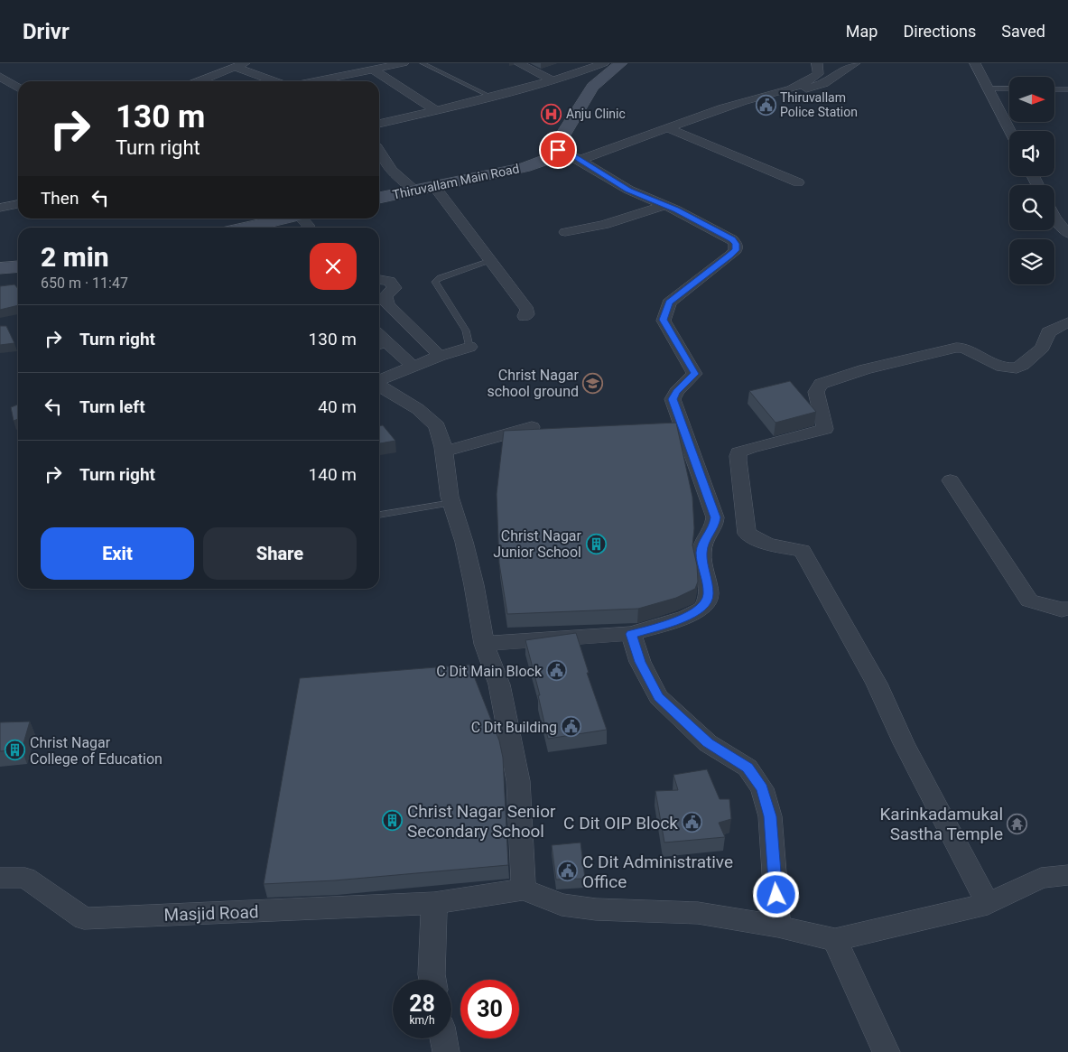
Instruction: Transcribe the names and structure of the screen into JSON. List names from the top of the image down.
{
  "streets": {
    "main road": ["Thiruvallam Main Road"],
    "street": ["Masjid Road"]
  },
  "places": {
    "public building": [
      "Thiruvallam Police Station",
      "C Dit Main Block",
      "C Dit Building",
      "C Dit OIP Block",
      "C Dit Administrative Office"
    ],
    "hospital": ["Anju Clinic"],
    "school or university": ["Christ Nagar school ground"],
    "building": ["Christ Nagar Junior School", "Christ Nagar College of Education", "Christ Nagar Senior Secondary School"],
    "temple": ["Karinkadamukal Sastha Temple"]
  },
  "north": "right",
  "page": {
    "header": "Drivr",
    "nav": ["Map", "Directions", "Saved"],
    "turn": ["130 m", "Turn right"],
    "then": "Then",
    "heading": ["2 min", "650 m · 11:47"],
    "list": [
      {
        "name": "Turn right",
        "value": "130 m"
      },
      {
        "name": "Turn left",
        "value": "40 m"
      },
      {
        "name": "Turn right",
        "value": "140 m"
      }
    ],
    "buttons": ["Exit", "Share"],
    "speed": "28 km/h",
    "limit": "30"
  }
}
